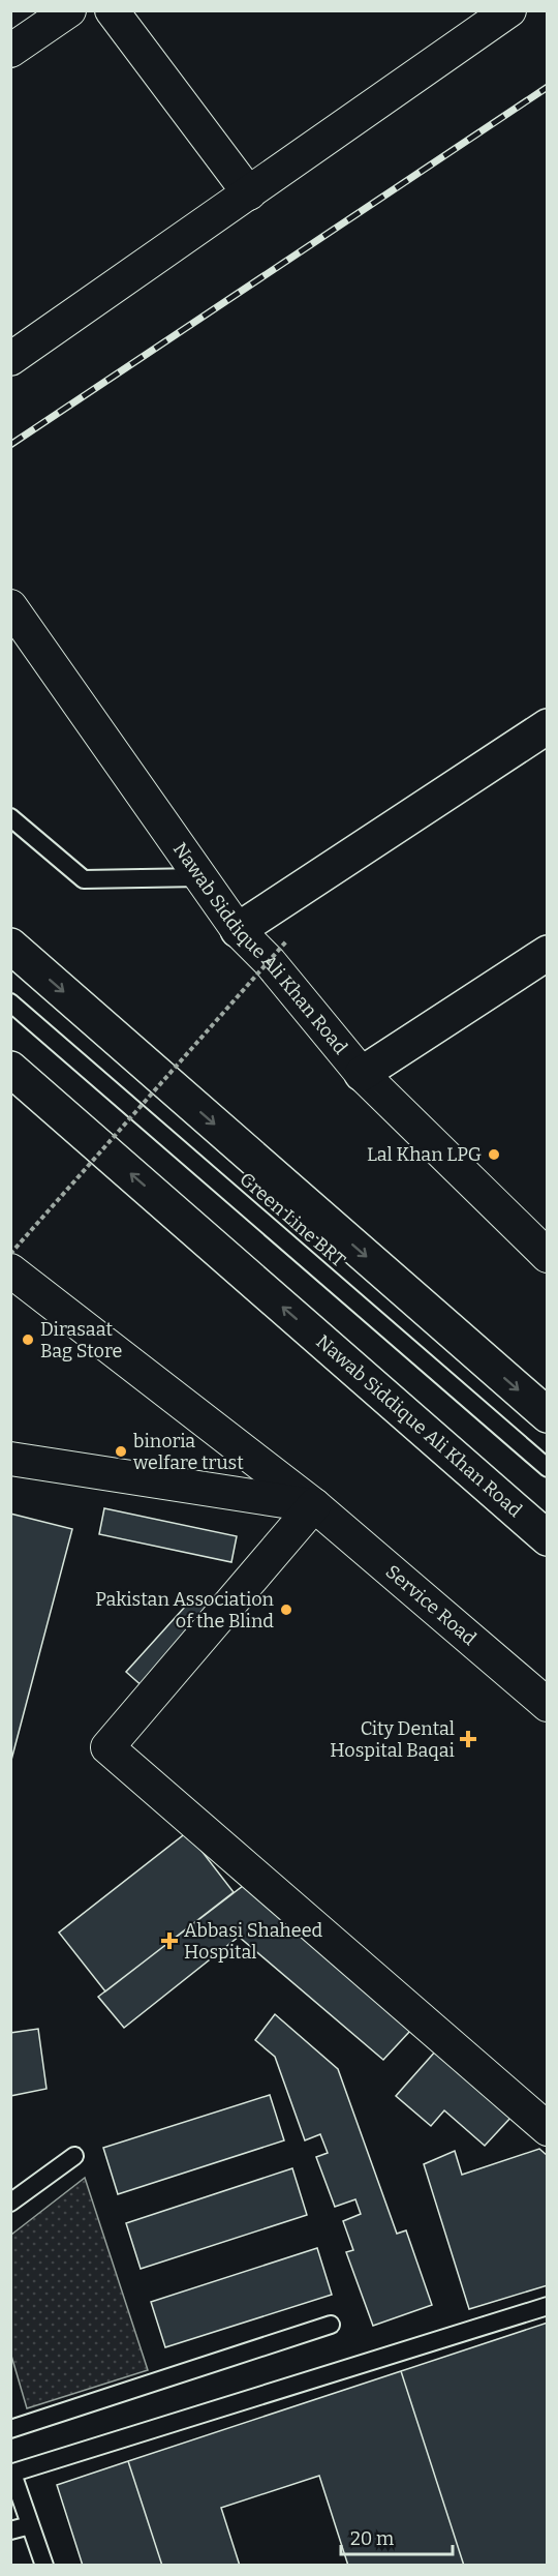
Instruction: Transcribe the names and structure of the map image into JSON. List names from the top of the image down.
{
  "streets": {
    "main road": ["Nawab Siddique Ali Khan Road"],
    "street": ["Service Road"],
    "lane": ["Green Line BRT"]
  },
  "places": {
    "other": [
      "Lal Khan LPG",
      "Dirasaat Bag Store",
      "binoria welfare trust",
      "Pakistan Association of the Blind"
    ],
    "health": ["City Dental Hospital Baqai", "Abbasi Shaheed Hospital"]
  },
  "scale_bar": "20 m"
}
